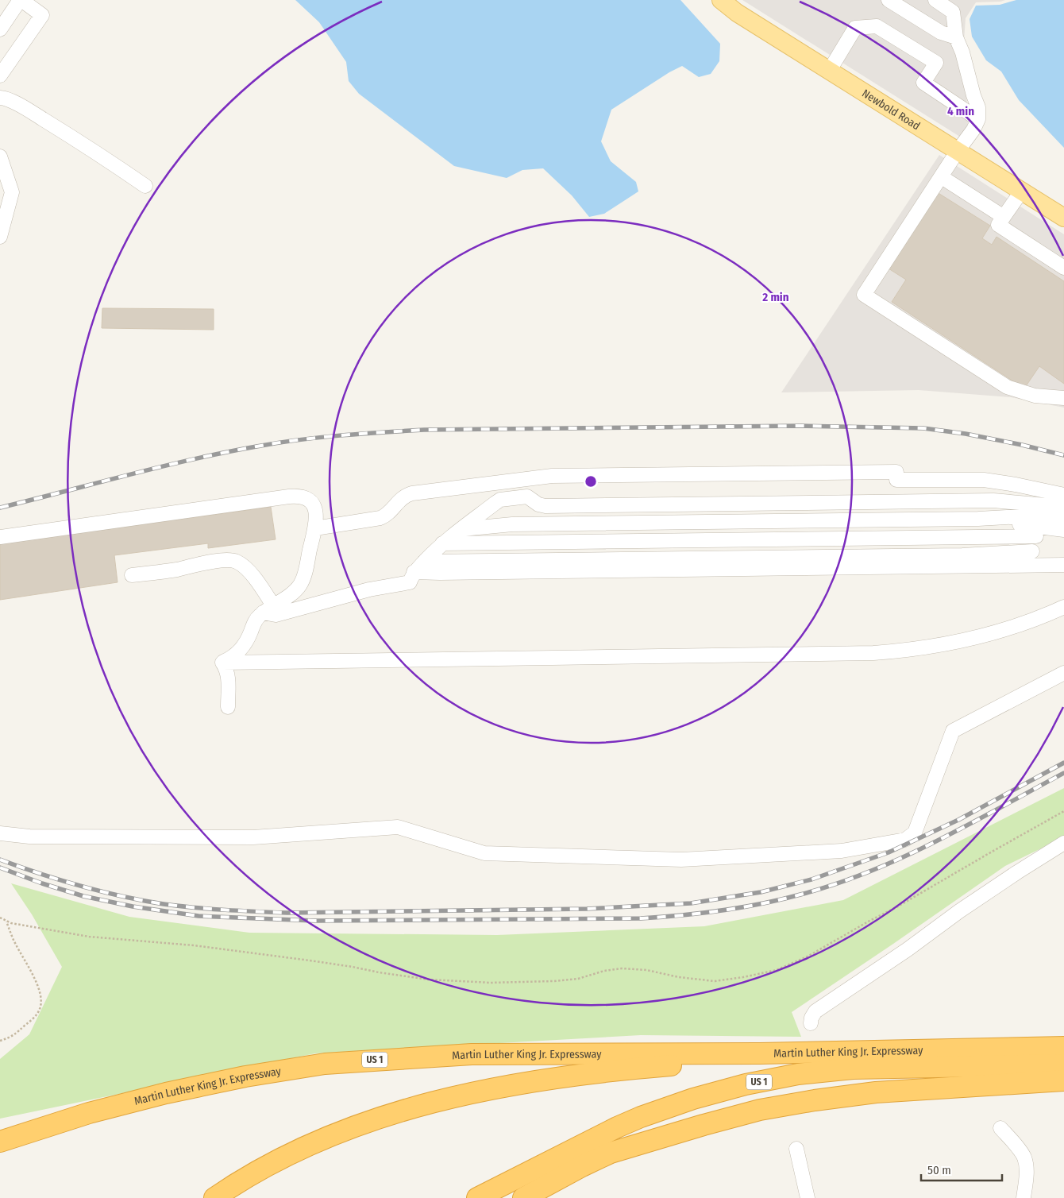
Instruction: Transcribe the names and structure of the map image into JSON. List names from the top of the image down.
{
  "streets": {
    "highway": ["Martin Luther King Jr. Expressway", "US 1"],
    "main road": ["Newbold Road"]
  },
  "scale_bar": "50 m",
  "rings": ["4 min", "2 min"]
}
